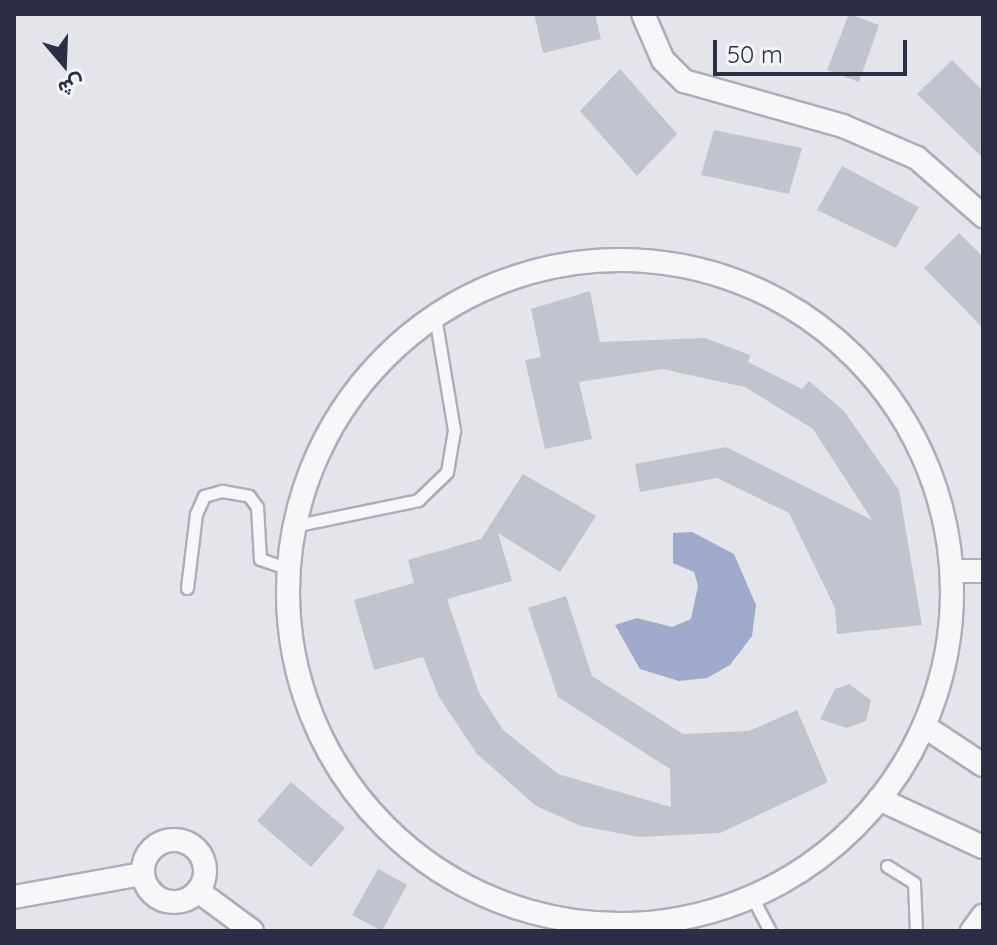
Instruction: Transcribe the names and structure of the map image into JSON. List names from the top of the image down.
{
  "scale_bar": "50 m",
  "north": "bottom"
}
